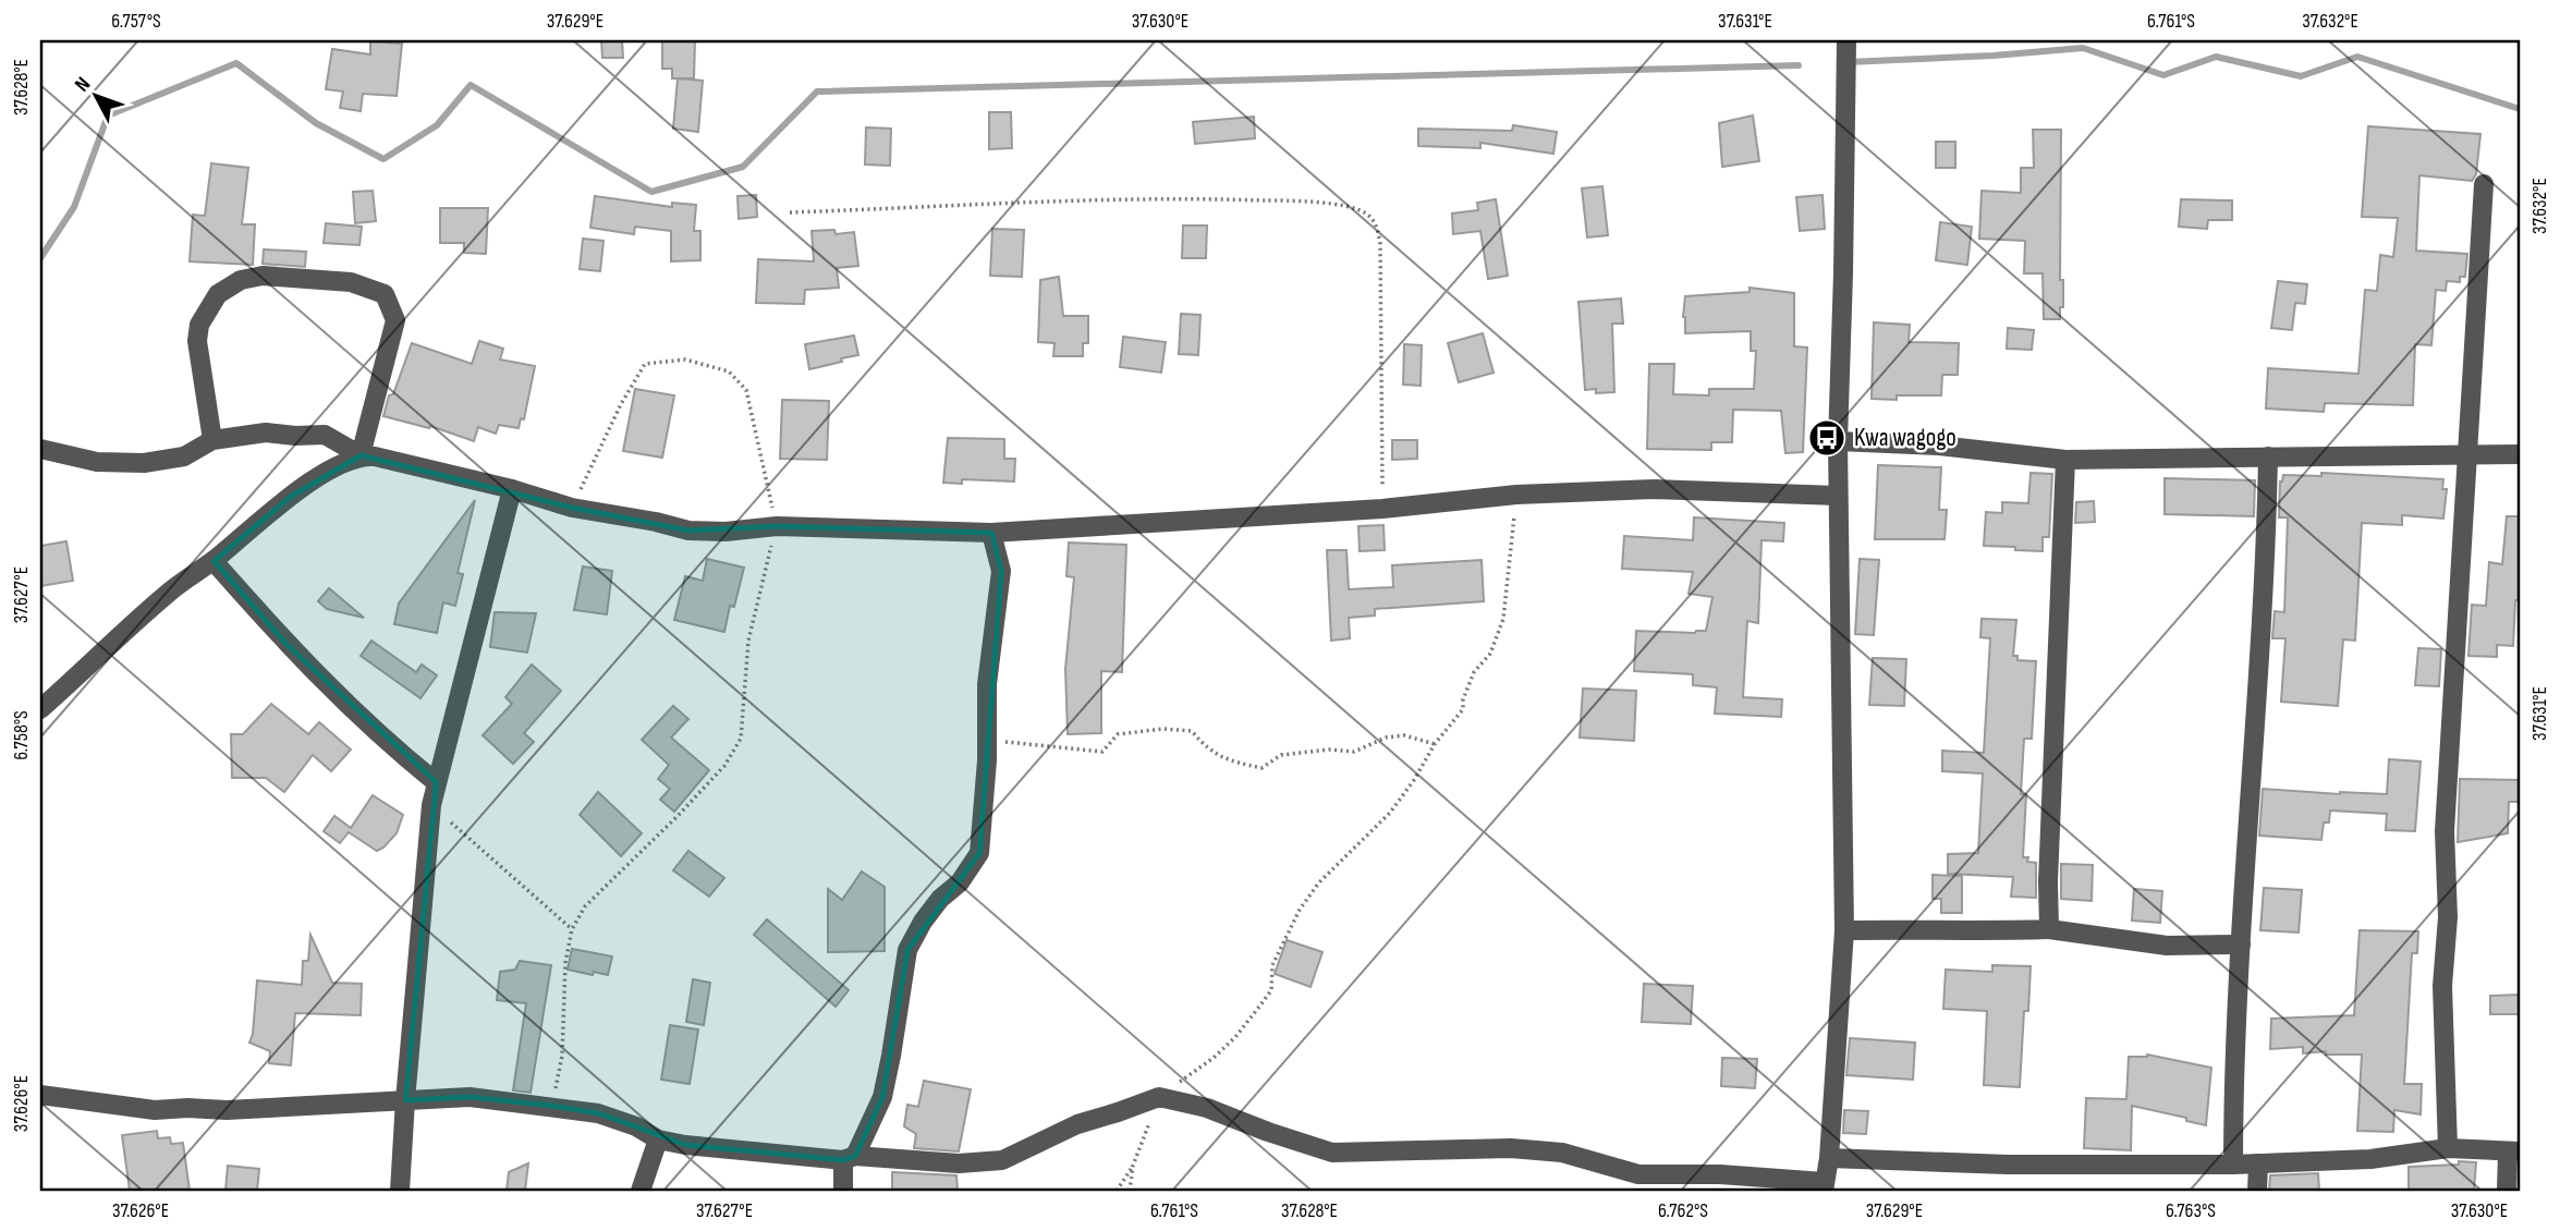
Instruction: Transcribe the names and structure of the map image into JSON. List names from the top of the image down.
{
  "places": {
    "bus stop": ["Kwa wagogo"]
  },
  "north": "top left",
  "coordinates": [
    "6.757°S",
    "37.629°E",
    "37.630°E",
    "37.631°E",
    "6.761°S",
    "37.632°E",
    "37.628°E",
    "37.627°E",
    "6.758°S",
    "37.626°E",
    "6.762°S",
    "6.763°S"
  ]
}
